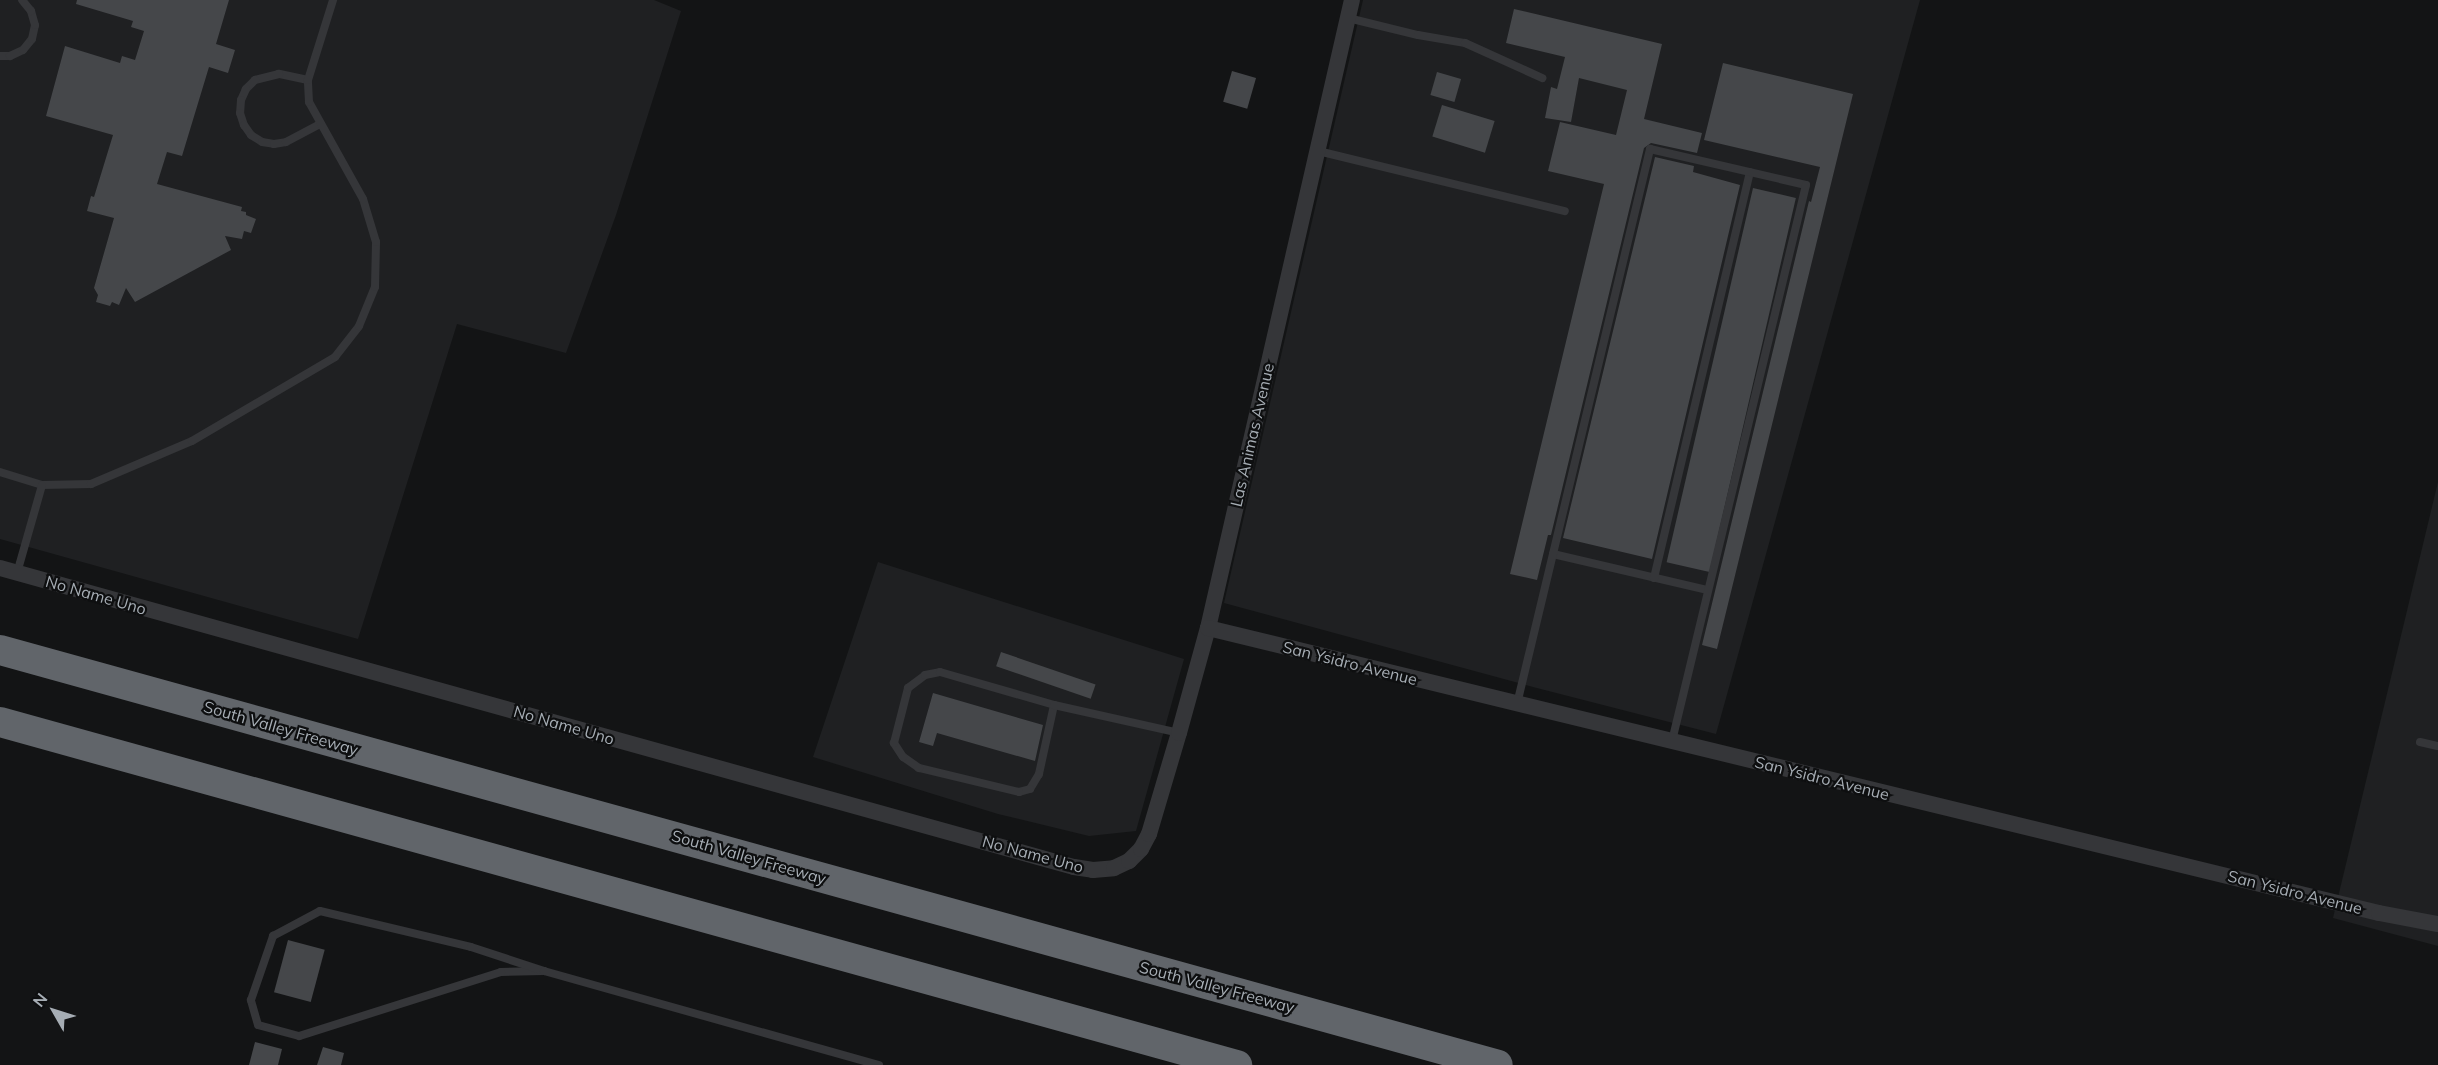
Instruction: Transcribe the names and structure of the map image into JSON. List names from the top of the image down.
{
  "streets": {
    "highway": ["South Valley Freeway"],
    "street": ["Las Animas Avenue", "No Name Uno", "San Ysidro Avenue"]
  },
  "crossings": [
    ["Las Animas Avenue", "No Name Uno"],
    ["Las Animas Avenue", "San Ysidro Avenue"]
  ],
  "north": "top left"
}
